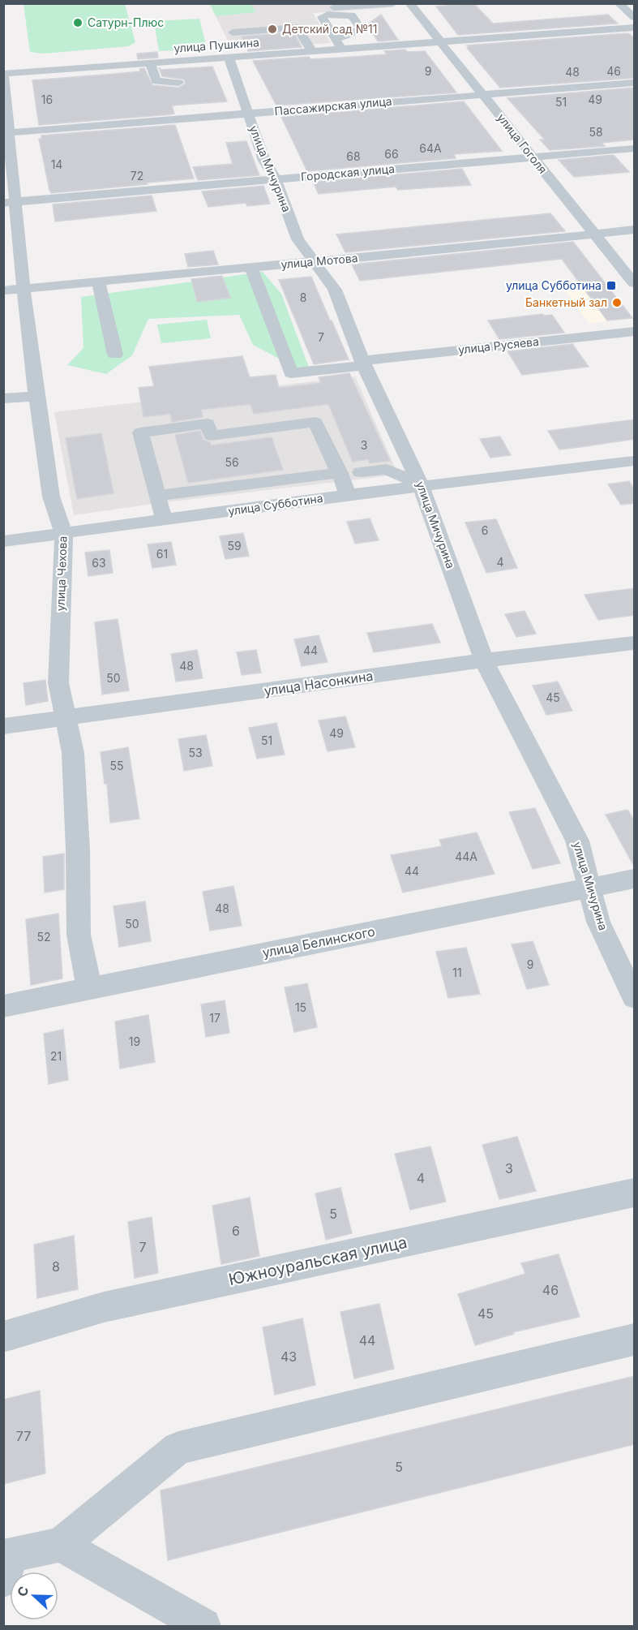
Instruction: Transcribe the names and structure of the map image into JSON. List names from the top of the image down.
{
  "streets": {
    "street": [
      "улица Пушкина",
      "Пассажирская улица",
      "улица Гоголя",
      "улица Мичурина",
      "Городская улица",
      "улица Мотова",
      "улица Русяева",
      "улица Субботина",
      "улица Чехова",
      "улица Насонкина",
      "улица Белинского",
      "Южноуральская улица"
    ]
  },
  "crossings": [
    ["улица Пушкина", "улица Гоголя"],
    ["улица Пушкина", "улица Мичурина"],
    ["улица Пушкина", "улица Чехова"],
    ["Пассажирская улица", "улица Гоголя"],
    ["Пассажирская улица", "улица Мичурина"],
    ["Пассажирская улица", "улица Чехова"],
    ["улица Гоголя", "Городская улица"],
    ["улица Гоголя", "улица Мотова"],
    ["улица Мичурина", "Городская улица"],
    ["улица Мичурина", "улица Мотова"],
    ["улица Мичурина", "улица Русяева"],
    ["улица Мичурина", "улица Субботина"],
    ["улица Мичурина", "улица Насонкина"],
    ["улица Мичурина", "улица Белинского"],
    ["Городская улица", "улица Чехова"],
    ["улица Мотова", "улица Русяева"],
    ["улица Мотова", "улица Чехова"],
    ["улица Субботина", "улица Чехова"],
    ["улица Чехова", "улица Насонкина"],
    ["улица Чехова", "улица Белинского"]
  ],
  "places": {
    "other": ["Сатурн-Плюс", "Детский сад №11", "Банкетный зал"],
    "transit": ["улица Субботина"]
  },
  "house_numbers": [
    "9",
    "46",
    "48",
    "16",
    "49",
    "51",
    "58",
    "64А",
    "66",
    "68",
    "14",
    "72",
    "8",
    "7",
    "3",
    "56",
    "6",
    "59",
    "61",
    "4",
    "63",
    "44",
    "48",
    "50",
    "45",
    "49",
    "51",
    "53",
    "55",
    "44А",
    "44",
    "48",
    "50",
    "52",
    "9",
    "11",
    "15",
    "17",
    "19",
    "21",
    "3",
    "4",
    "5",
    "6",
    "7",
    "8",
    "46",
    "45",
    "44",
    "43",
    "77",
    "5"
  ],
  "north": "left"
}
